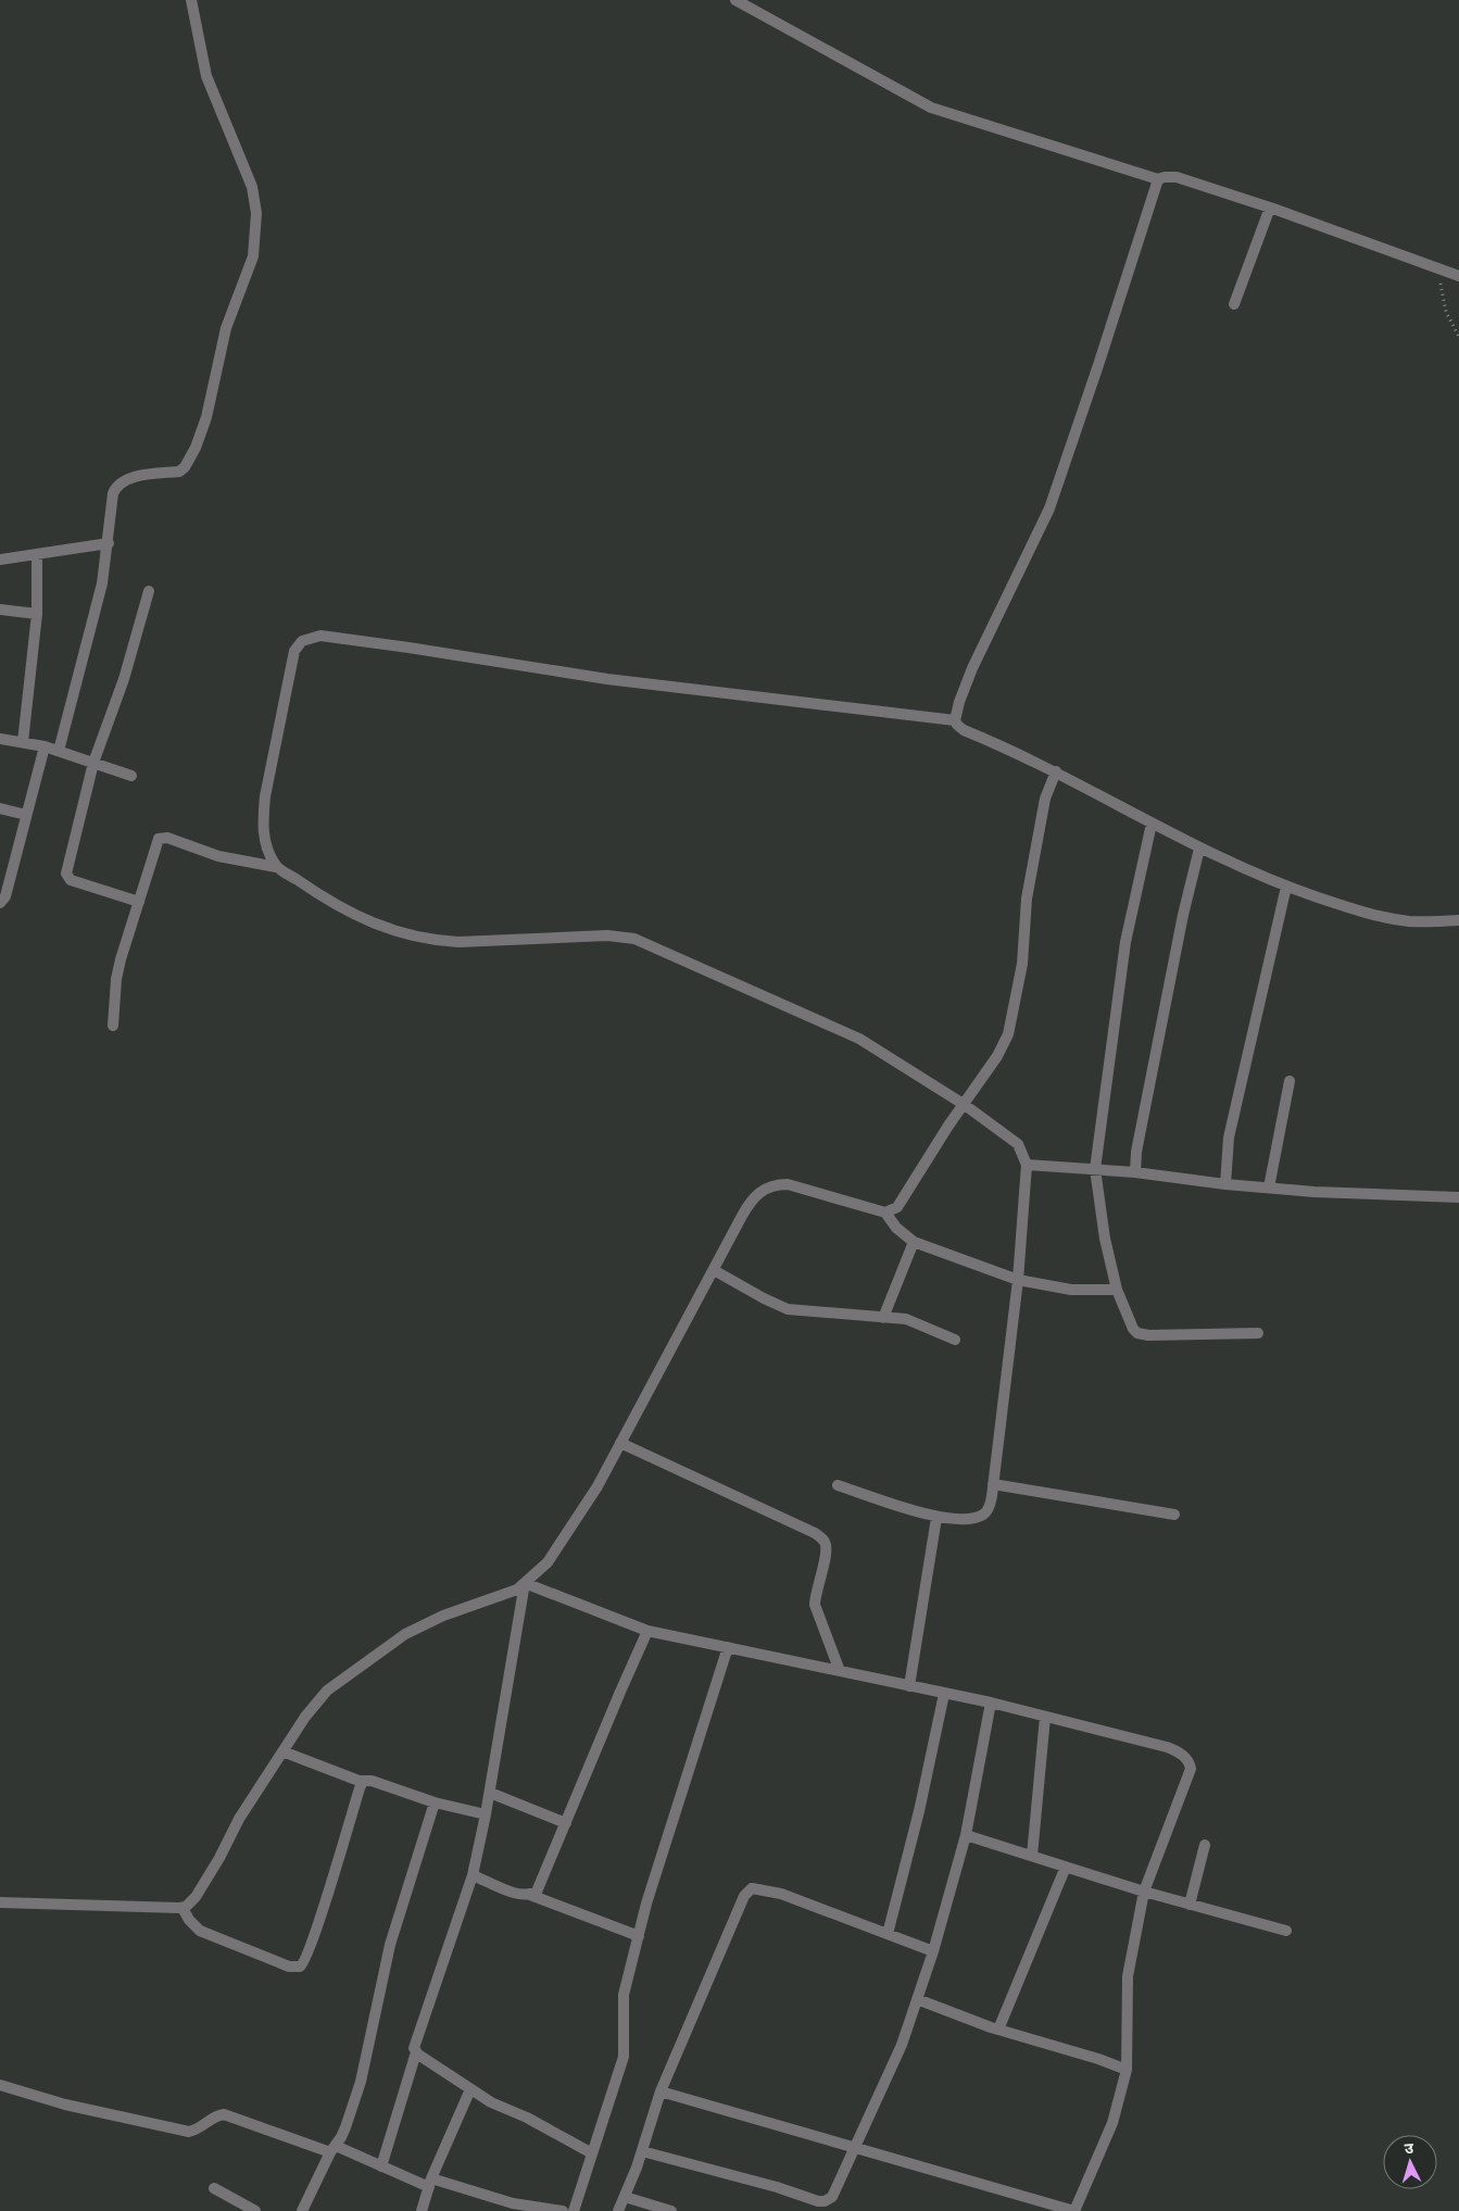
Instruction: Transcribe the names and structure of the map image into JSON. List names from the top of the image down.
{
  "north": "top"
}
